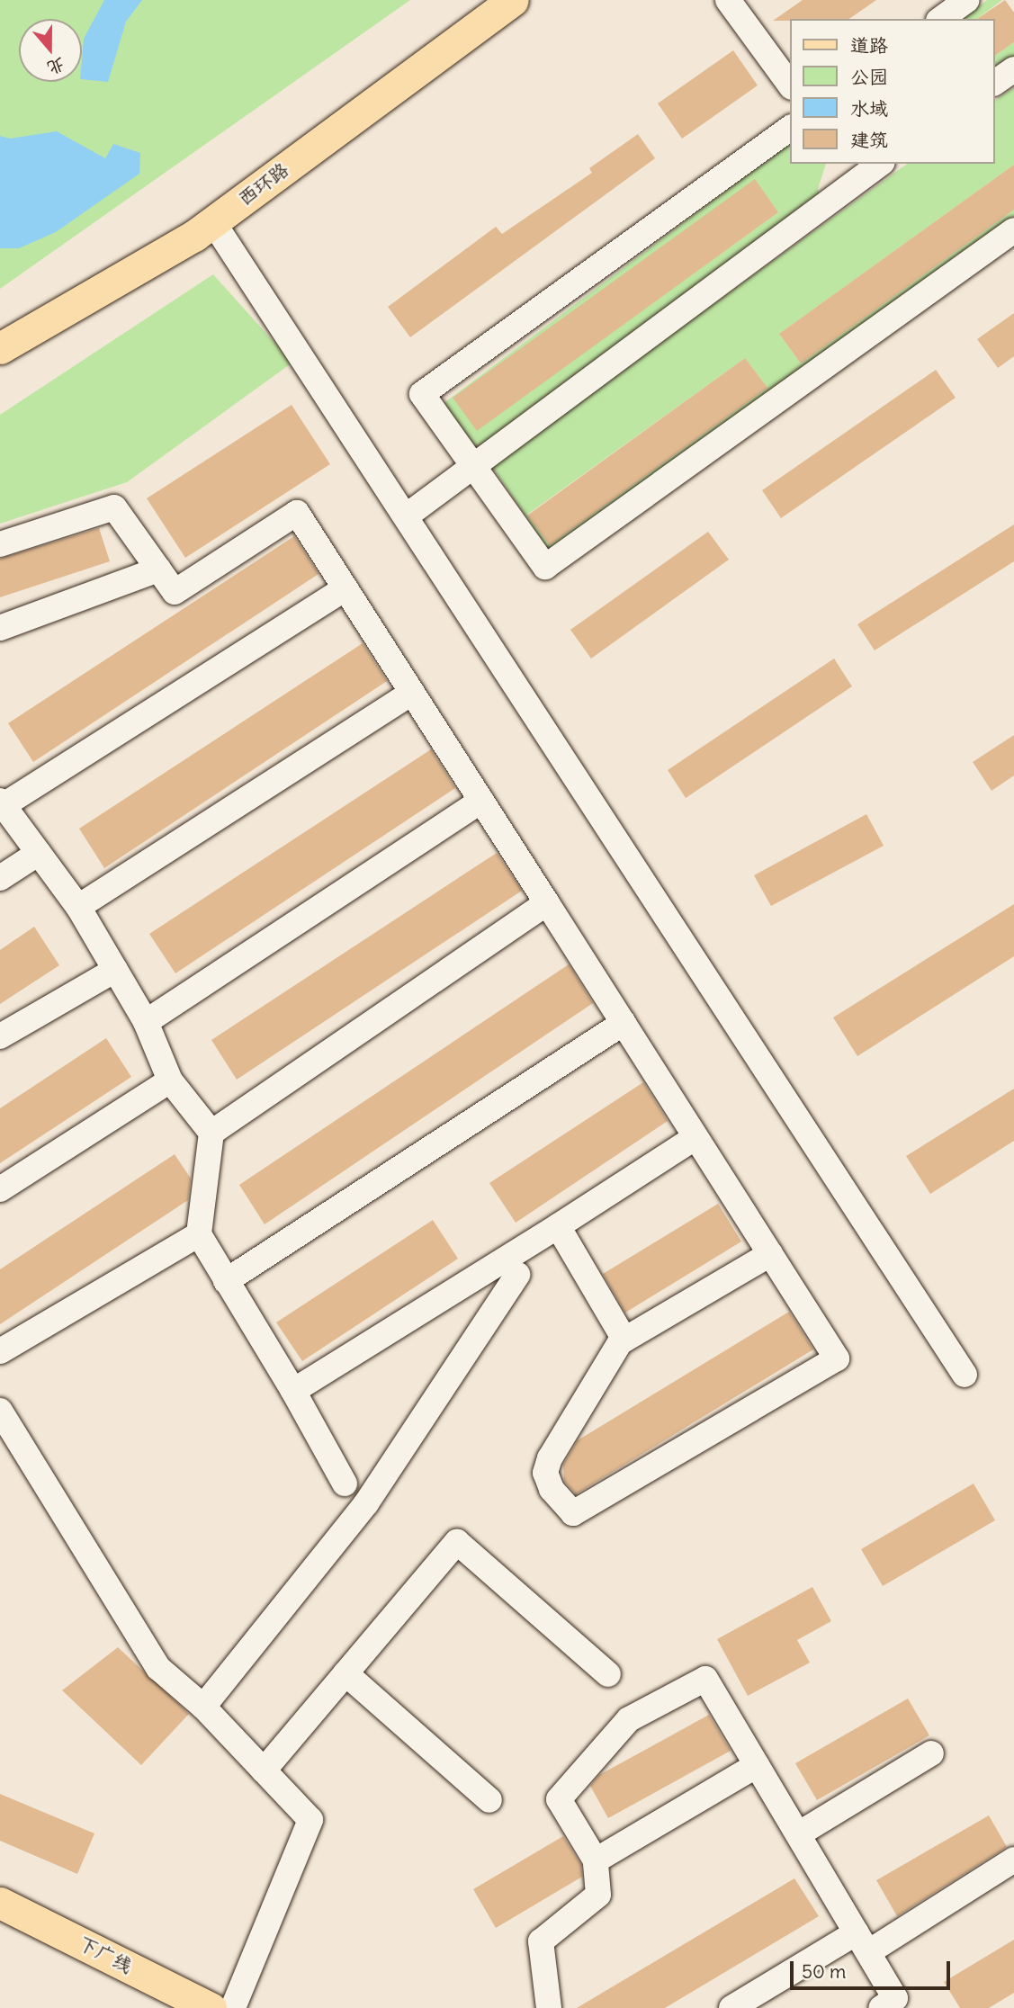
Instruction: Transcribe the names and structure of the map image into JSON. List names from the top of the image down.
{
  "streets": {
    "main road": ["西环路", "下广线"]
  },
  "legend": [
    "道路",
    "公园",
    "水域",
    "建筑"
  ],
  "scale_bar": "50 m",
  "north": "bottom"
}
